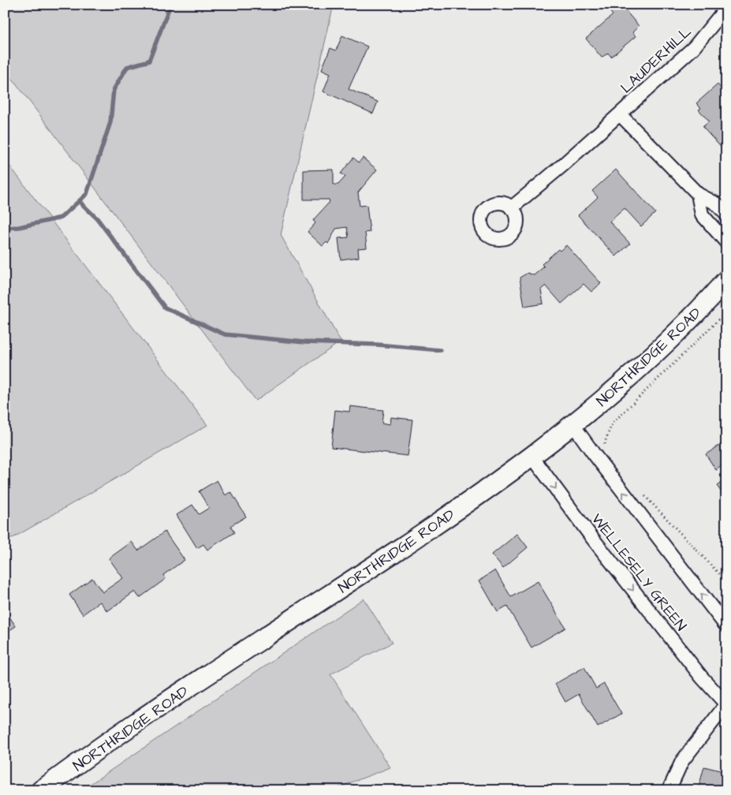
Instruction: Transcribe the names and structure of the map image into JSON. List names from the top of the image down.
{
  "streets": {
    "main road": ["NORTHRIDGE ROAD"],
    "street": ["LAUDERHILL", "WELLESELY GREEN"]
  },
  "crossings": [
    ["NORTHRIDGE ROAD", "WELLESELY GREEN"]
  ]
}
